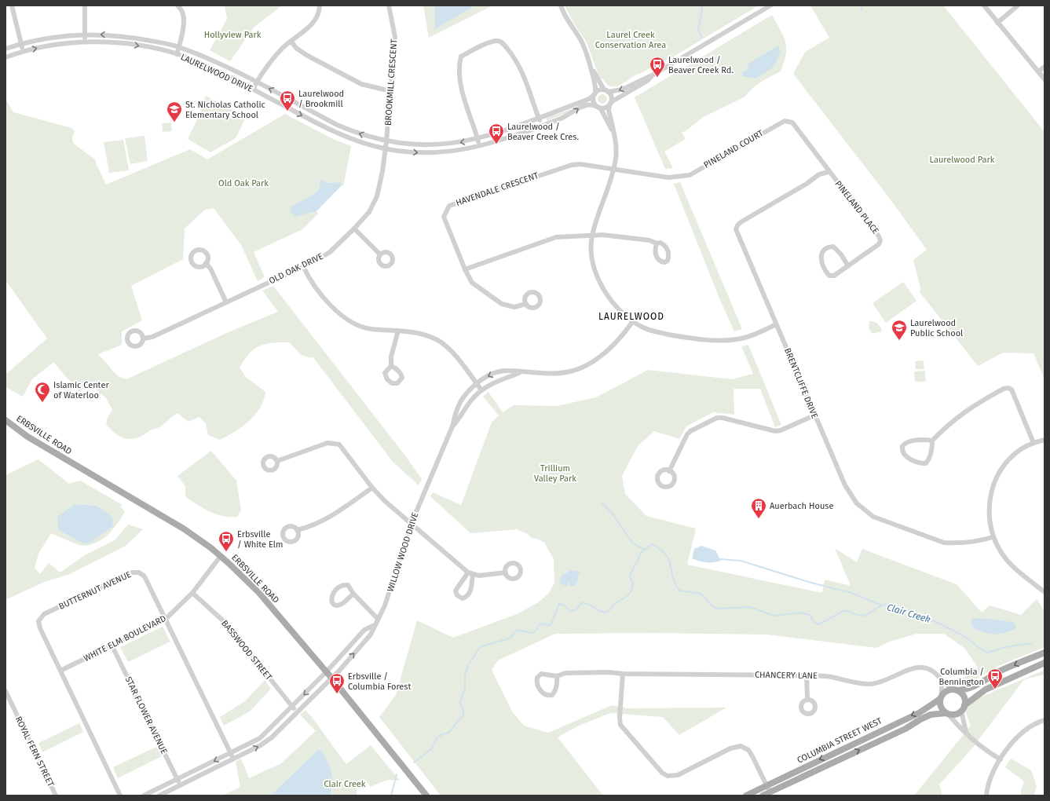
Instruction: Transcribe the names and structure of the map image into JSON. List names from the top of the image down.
{
  "streets": {
    "main road": ["ERBSVILLE ROAD", "COLUMBIA STREET WEST"],
    "street": [
      "LAURELWOOD DRIVE",
      "BROOKMILL CRESCENT",
      "PINELAND COURT",
      "HAVENDALE CRESCENT",
      "PINELAND PLACE",
      "OLD OAK DRIVE",
      "BRENTCLIFFE DRIVE",
      "WILLOW WOOD DRIVE",
      "BUTTERNUT AVENUE",
      "WHITE ELM BOULEVARD",
      "BASSWOOD STREET",
      "CHANCERY LANE",
      "STAR FLOWER AVENUE",
      "ROYAL FERN STREET"
    ]
  },
  "crossings": [
    ["LAURELWOOD DRIVE", "BROOKMILL CRESCENT"],
    ["LAURELWOOD DRIVE", "OLD OAK DRIVE"],
    ["BROOKMILL CRESCENT", "OLD OAK DRIVE"],
    ["PINELAND COURT", "HAVENDALE CRESCENT"],
    ["PINELAND COURT", "PINELAND PLACE"],
    ["PINELAND COURT", "BRENTCLIFFE DRIVE"],
    ["PINELAND PLACE", "BRENTCLIFFE DRIVE"],
    ["ERBSVILLE ROAD", "WILLOW WOOD DRIVE"],
    ["ERBSVILLE ROAD", "WHITE ELM BOULEVARD"],
    ["WILLOW WOOD DRIVE", "BUTTERNUT AVENUE"],
    ["WILLOW WOOD DRIVE", "BASSWOOD STREET"],
    ["WILLOW WOOD DRIVE", "STAR FLOWER AVENUE"],
    ["BUTTERNUT AVENUE", "WHITE ELM BOULEVARD"],
    ["WHITE ELM BOULEVARD", "BASSWOOD STREET"],
    ["WHITE ELM BOULEVARD", "STAR FLOWER AVENUE"],
    ["CHANCERY LANE", "COLUMBIA STREET WEST"]
  ],
  "districts": ["LAURELWOOD"],
  "water": ["Clair Creek"],
  "parks": [
    "Hollyview Park",
    "Laurel Creek Conservation Area",
    "Laurelwood Park",
    "Old Oak Park",
    "Trillium Valley Park",
    "Clair Creek"
  ],
  "places": {
    "bus stop": [
      "Laurelwood / Beaver Creek Rd.",
      "Laurelwood / Brookmill",
      "Laurelwood / Beaver Creek Cres.",
      "Erbsville / White Elm",
      "Columbia / Bennington",
      "Erbsville / Columbia Forest"
    ],
    "school or university": ["St. Nicholas Catholic Elementary School", "Laurelwood Public School"],
    "mosque": ["Islamic Center of Waterloo"],
    "building": ["Auerbach House"]
  }
}
